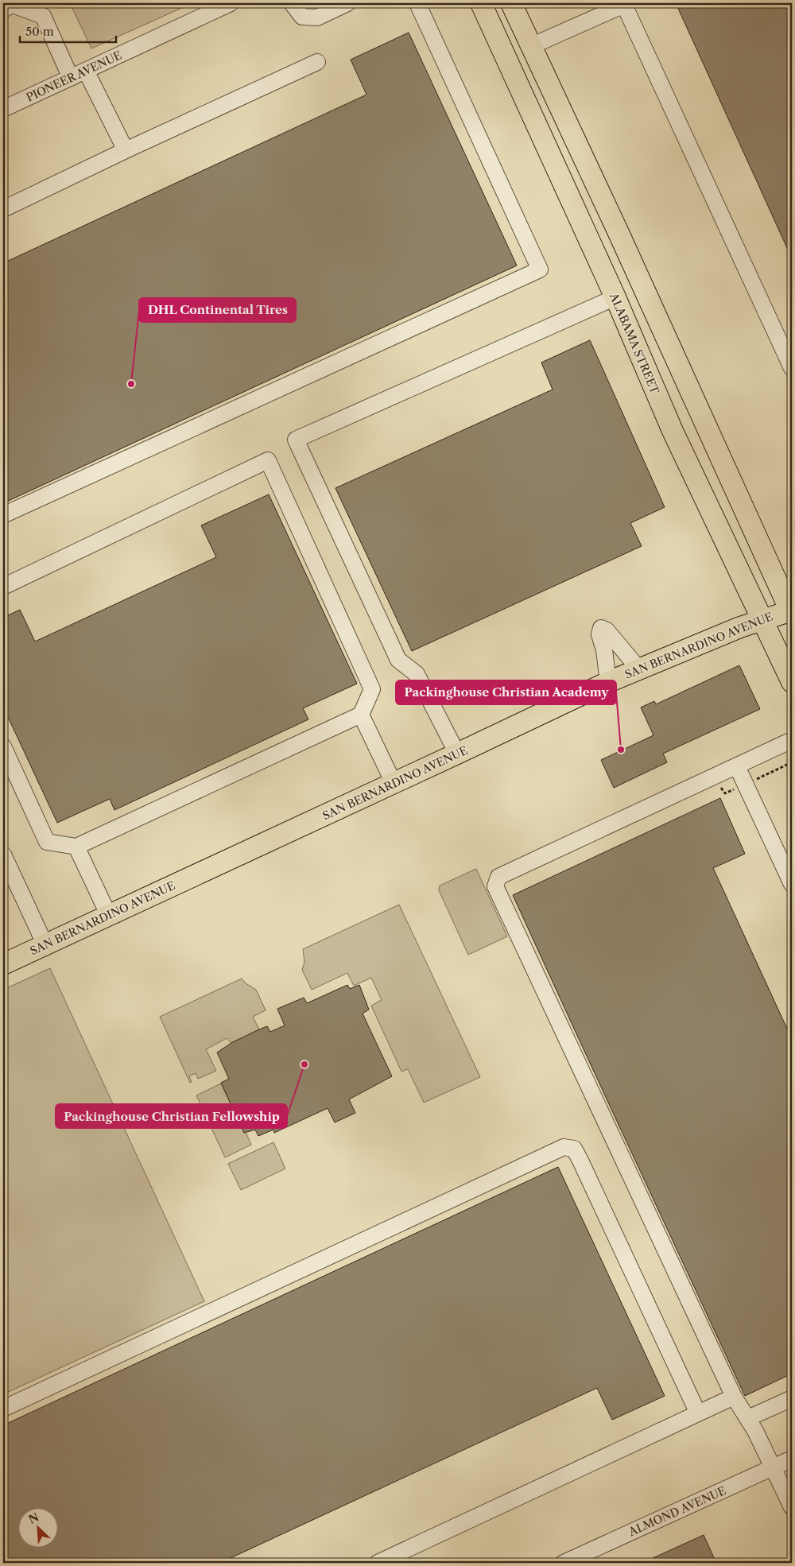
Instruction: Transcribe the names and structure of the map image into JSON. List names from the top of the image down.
{
  "streets": {
    "main road": ["ALABAMA STREET", "SAN BERNARDINO AVENUE"],
    "street": ["PIONEER AVENUE", "ALMOND AVENUE"]
  },
  "crossings": [
    ["ALABAMA STREET", "SAN BERNARDINO AVENUE"]
  ],
  "places": ["DHL Continental Tires", "Packinghouse Christian Academy", "Packinghouse Christian Fellowship"],
  "scale_bar": "50 m",
  "north": "top left"
}
